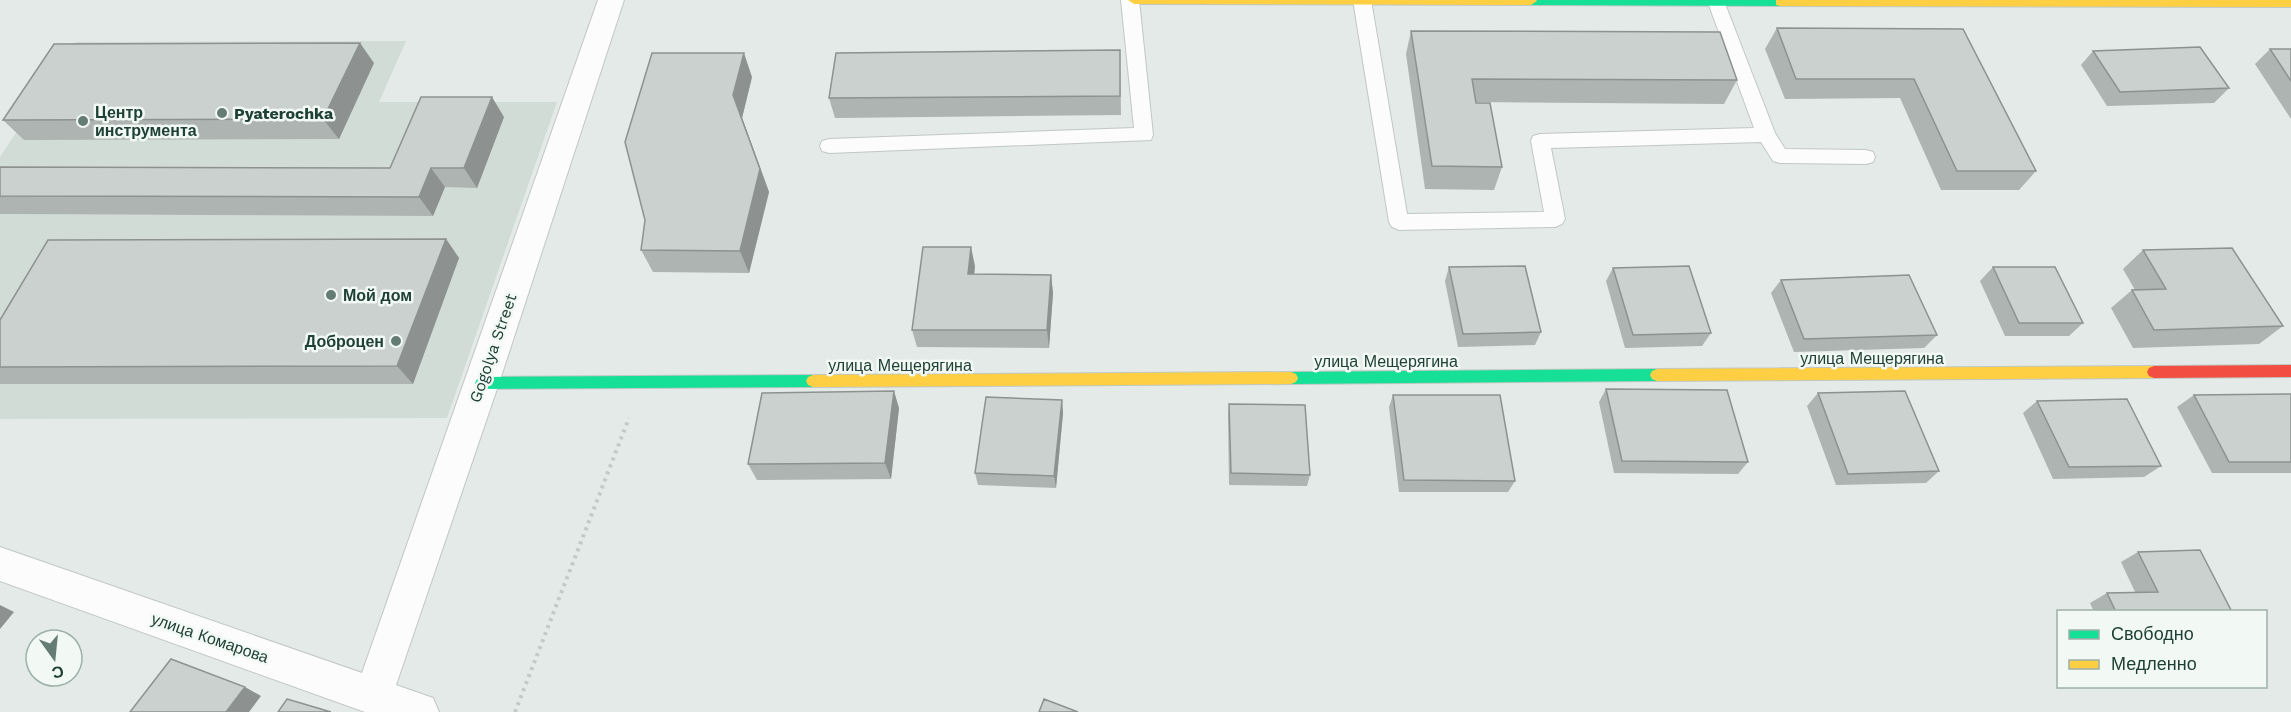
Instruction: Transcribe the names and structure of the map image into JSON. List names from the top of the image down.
{
  "streets": {
    "street": ["Gogolya Street", "улица Мещерягина", "улица Комарова"]
  },
  "crossings": [
    ["Gogolya Street", "улица Мещерягина"],
    ["Gogolya Street", "улица Комарова"]
  ],
  "places": [
    "Pyaterochka",
    "Центр инструмента",
    "Мой дом",
    "Доброцен"
  ],
  "legend": ["Свободно", "Медленно"],
  "north": "bottom"
}
